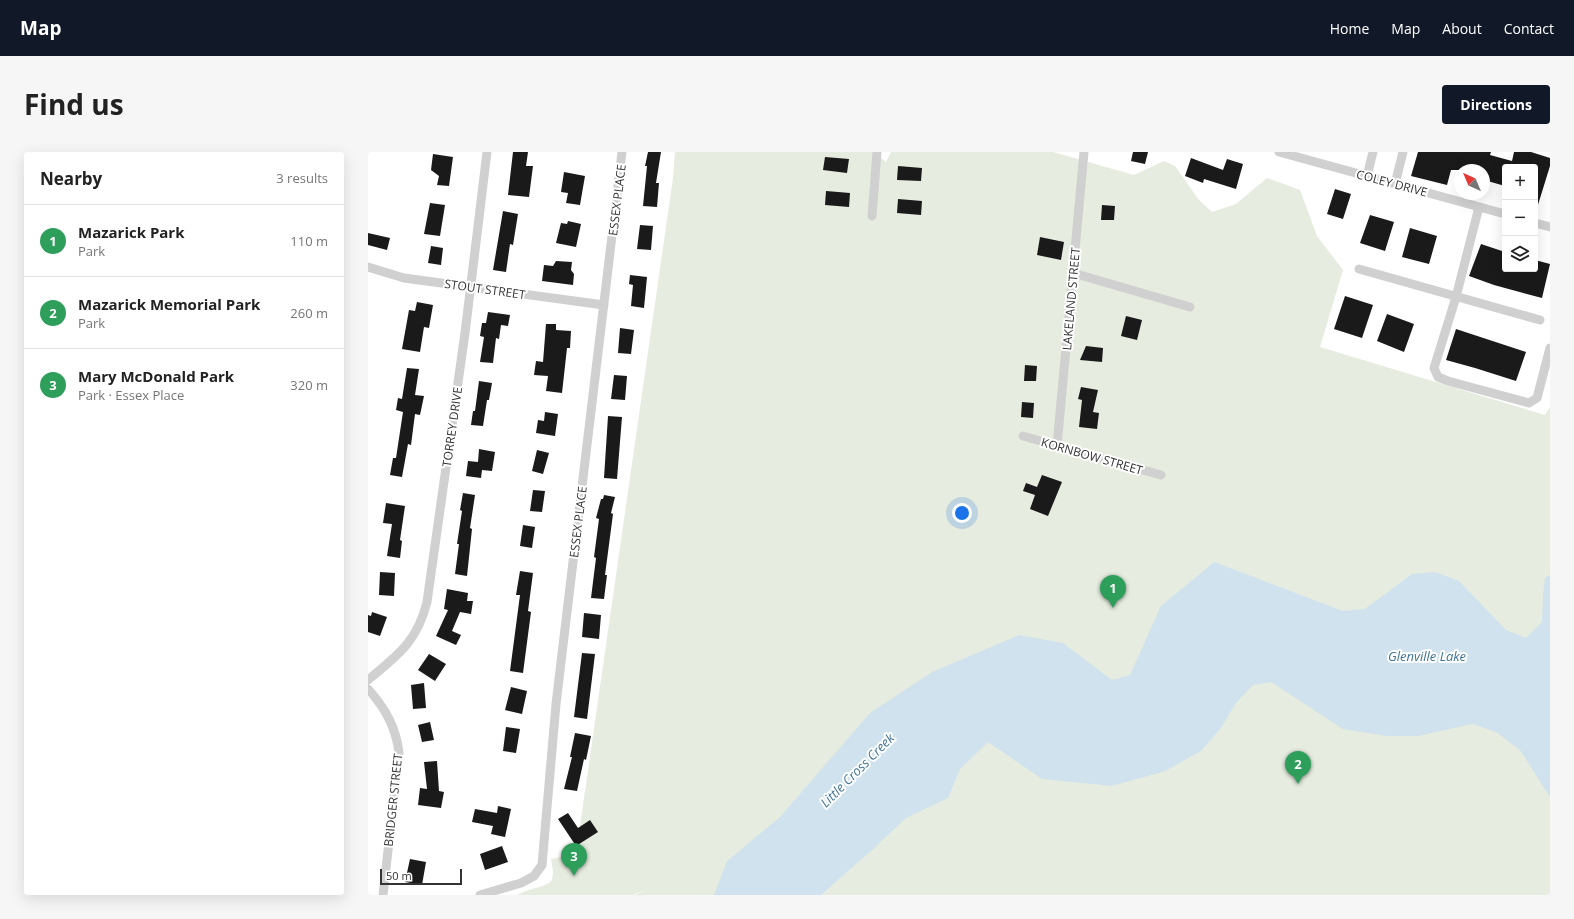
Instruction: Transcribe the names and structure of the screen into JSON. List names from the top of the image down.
{
  "streets": {
    "street": [
      "COLEY DRIVE",
      "ESSEX PLACE",
      "STOUT STREET",
      "LAKELAND STREET",
      "TORREY DRIVE",
      "KORNBOW STREET",
      "BRIDGER STREET"
    ]
  },
  "crossings": [
    ["ESSEX PLACE", "STOUT STREET"],
    ["STOUT STREET", "TORREY DRIVE"],
    ["LAKELAND STREET", "KORNBOW STREET"]
  ],
  "water": ["Glenville Lake", "Little Cross Creek"],
  "scale_bar": "50 m",
  "north": "top left",
  "page": {
    "header": "Map",
    "nav": [
      "Home",
      "Map",
      "About",
      "Contact"
    ],
    "title": "Find us",
    "buttons": "Directions",
    "heading": ["Nearby", "3 results"],
    "map_buttons": ["+", "−"],
    "list": [
      {
        "mark": "1",
        "name": "Mazarick Park",
        "note": "Park",
        "value": "110 m"
      },
      {
        "mark": "2",
        "name": "Mazarick Memorial Park",
        "note": "Park",
        "value": "260 m"
      },
      {
        "mark": "3",
        "name": "Mary McDonald Park",
        "note": "Park · Essex Place",
        "value": "320 m"
      }
    ],
    "pins": ["1", "2", "3"],
    "scale": "50 m"
  }
}
